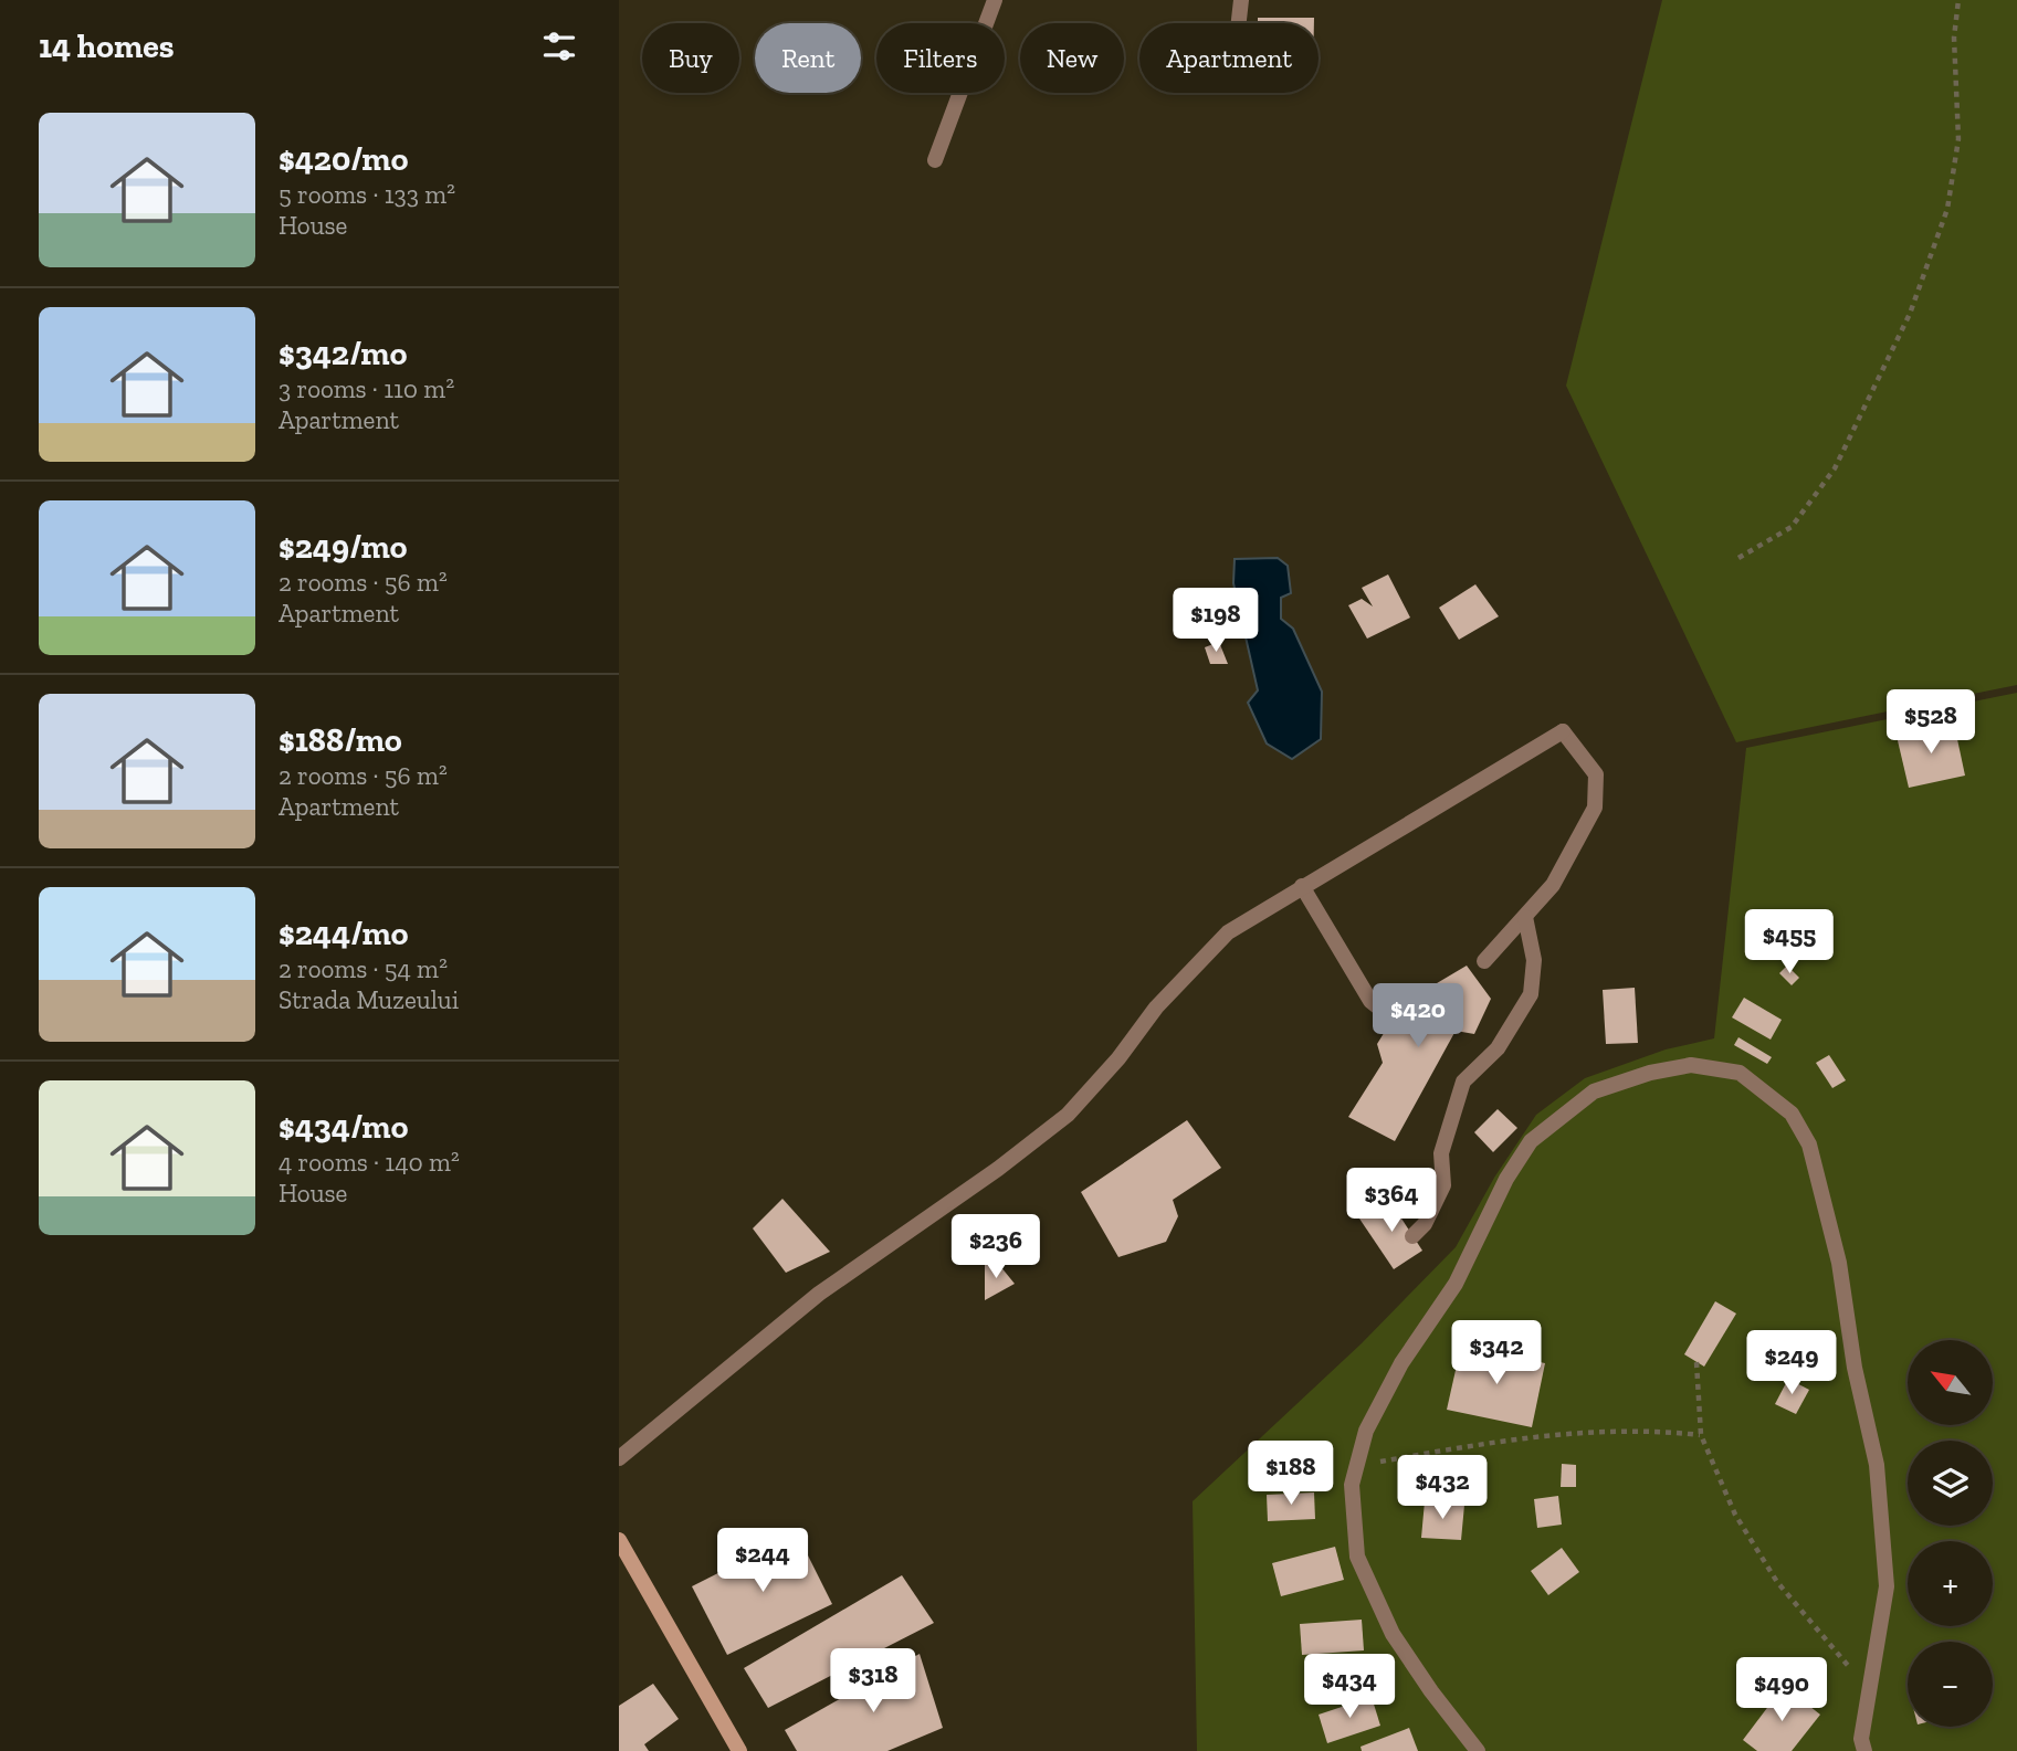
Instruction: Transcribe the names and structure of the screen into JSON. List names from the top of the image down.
{
  "north": "top left",
  "page": {
    "heading": "14 homes",
    "chip": [
      "Buy",
      "Rent",
      "Filters",
      "New",
      "Apartment"
    ],
    "list": [
      {
        "name": "$420/mo",
        "note": "5 rooms · 133 m² · House"
      },
      {
        "name": "$342/mo",
        "note": "3 rooms · 110 m² · Apartment"
      },
      {
        "name": "$249/mo",
        "note": "2 rooms · 56 m² · Apartment"
      },
      {
        "name": "$188/mo",
        "note": "2 rooms · 56 m² · Apartment"
      },
      {
        "name": "$244/mo",
        "note": "2 rooms · 54 m² · Strada Muzeului"
      },
      {
        "name": "$434/mo",
        "note": "4 rooms · 140 m² · House"
      }
    ],
    "price": [
      "$198",
      "$528",
      "$455",
      "$420",
      "$364",
      "$236",
      "$342",
      "$249",
      "$188",
      "$432",
      "$244",
      "$318",
      "$434",
      "$490"
    ],
    "map_buttons": ["+", "−"]
  }
}
